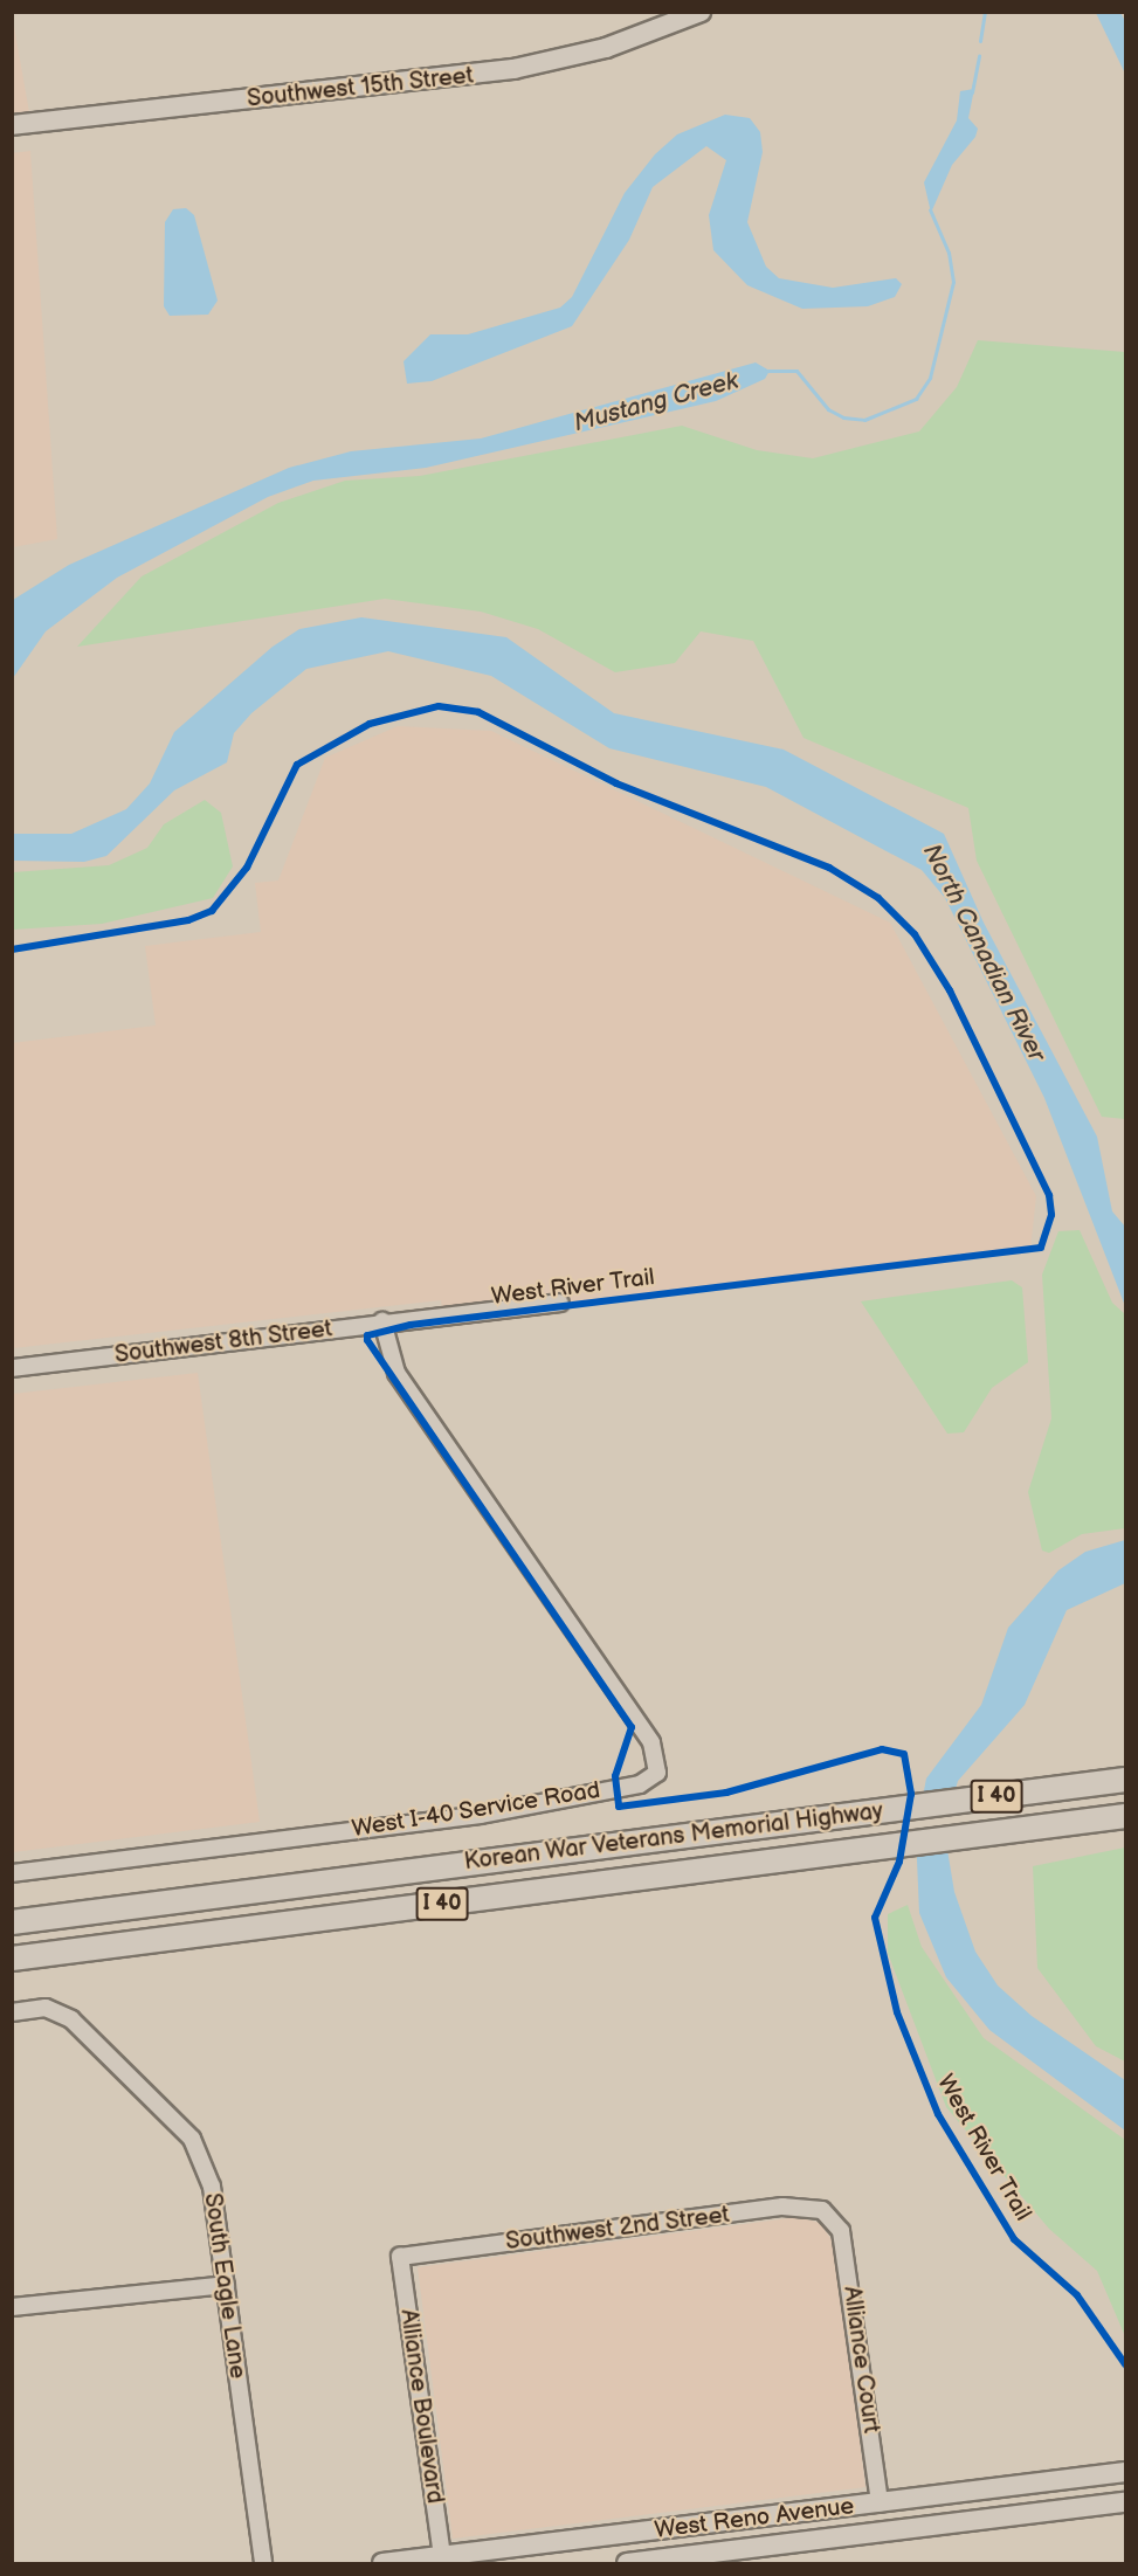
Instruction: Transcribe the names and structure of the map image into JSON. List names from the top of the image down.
{
  "streets": {
    "highway": ["I 40", "Korean War Veterans Memorial Highway"],
    "main road": ["Southwest 15th Street", "West Reno Avenue"],
    "street": [
      "Southwest 8th Street",
      "West I-40 Service Road",
      "Southwest 2nd Street",
      "South Eagle Lane",
      "Alliance Court",
      "Alliance Boulevard"
    ],
    "cycle path": ["West River Trail"]
  },
  "crossings": [
    ["Southwest 8th Street", "West I-40 Service Road"],
    ["Southwest 2nd Street", "Alliance Court"],
    ["Southwest 2nd Street", "Alliance Boulevard"],
    ["Alliance Court", "West Reno Avenue"],
    ["Alliance Boulevard", "West Reno Avenue"]
  ],
  "water": ["Mustang Creek", "North Canadian River"]
}
